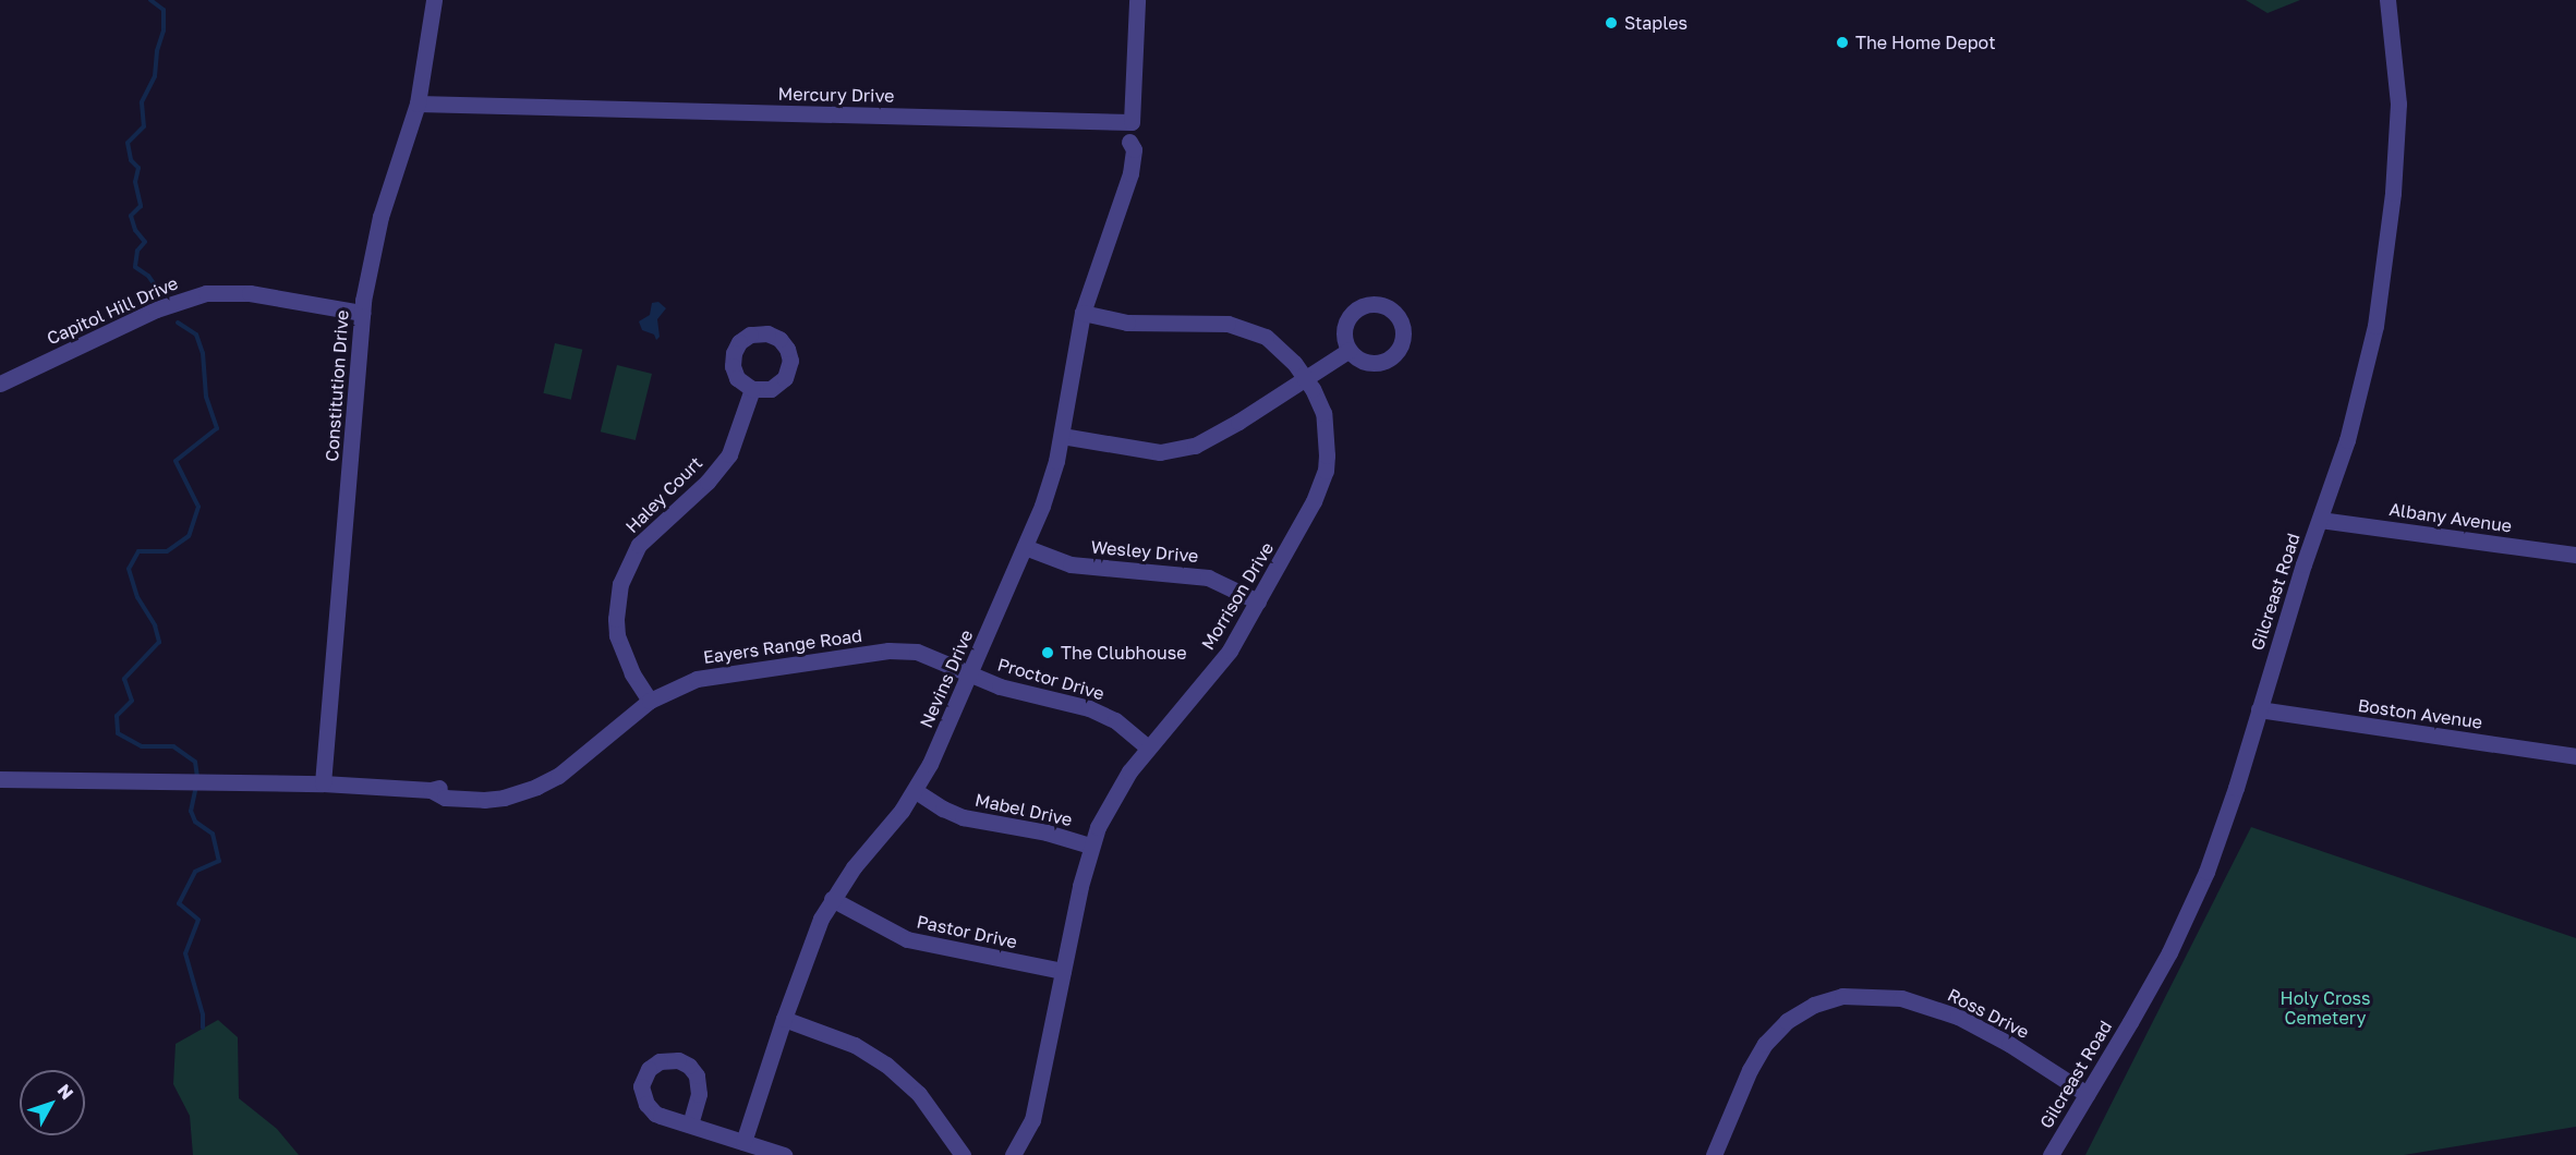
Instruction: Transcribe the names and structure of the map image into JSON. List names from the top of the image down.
{
  "streets": {
    "street": [
      "Mercury Drive",
      "Capitol Hill Drive",
      "Constitution Drive",
      "Haley Court",
      "Albany Avenue",
      "Wesley Drive",
      "Gilcreast Road",
      "Morrison Drive",
      "Eayers Range Road",
      "Nevins Drive",
      "Proctor Drive",
      "Boston Avenue",
      "Mabel Drive",
      "Pastor Drive",
      "Ross Drive"
    ]
  },
  "crossings": [
    ["Mercury Drive", "Constitution Drive"],
    ["Mercury Drive", "Nevins Drive"],
    ["Capitol Hill Drive", "Constitution Drive"],
    ["Constitution Drive", "Eayers Range Road"],
    ["Haley Court", "Eayers Range Road"],
    ["Albany Avenue", "Gilcreast Road"],
    ["Wesley Drive", "Morrison Drive"],
    ["Wesley Drive", "Nevins Drive"],
    ["Gilcreast Road", "Boston Avenue"],
    ["Gilcreast Road", "Ross Drive"],
    ["Morrison Drive", "Nevins Drive"],
    ["Morrison Drive", "Proctor Drive"],
    ["Morrison Drive", "Mabel Drive"],
    ["Morrison Drive", "Pastor Drive"],
    ["Eayers Range Road", "Nevins Drive"],
    ["Eayers Range Road", "Proctor Drive"],
    ["Nevins Drive", "Proctor Drive"],
    ["Nevins Drive", "Mabel Drive"],
    ["Nevins Drive", "Pastor Drive"]
  ],
  "parks": ["Holy Cross Cemetery"],
  "places": ["Staples", "The Home Depot", "The Clubhouse"],
  "north": "top right"
}
